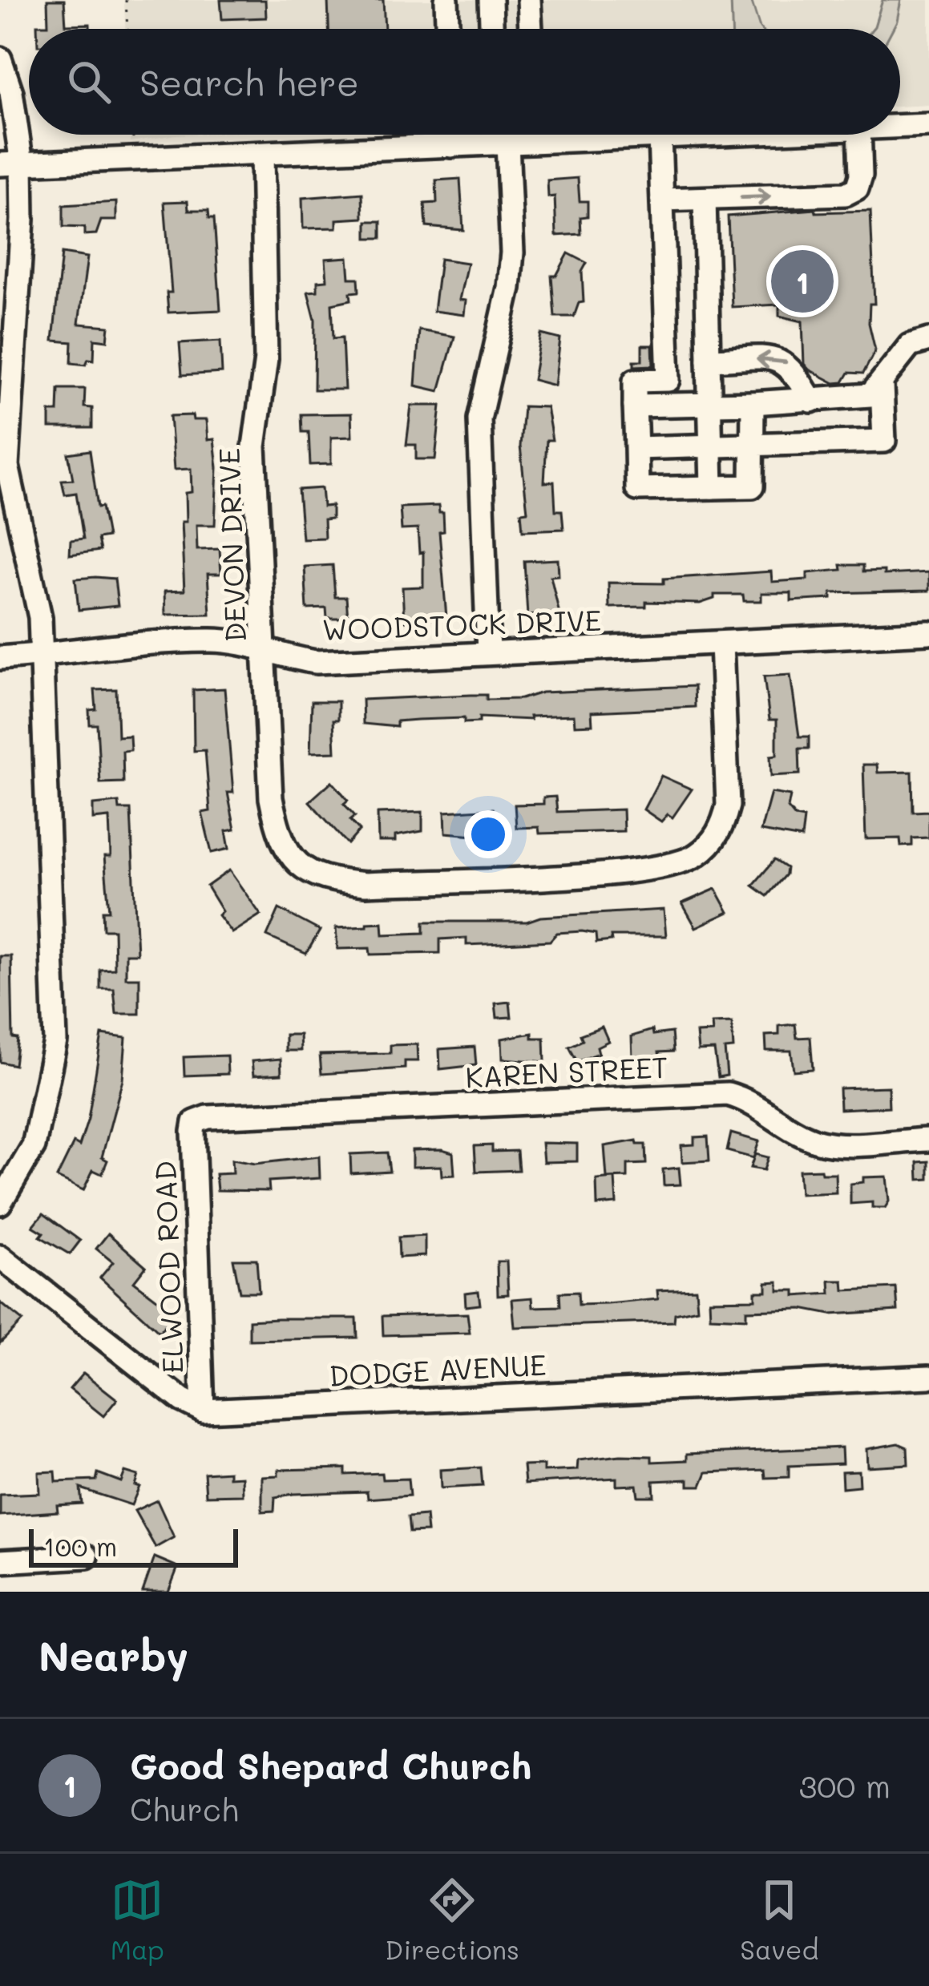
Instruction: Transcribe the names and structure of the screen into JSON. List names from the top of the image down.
{
  "streets": {
    "street": [
      "DEVON DRIVE",
      "WOODSTOCK DRIVE",
      "KAREN STREET",
      "ELWOOD ROAD",
      "DODGE AVENUE"
    ]
  },
  "crossings": [
    ["DEVON DRIVE", "WOODSTOCK DRIVE"],
    ["KAREN STREET", "ELWOOD ROAD"],
    ["ELWOOD ROAD", "DODGE AVENUE"]
  ],
  "scale_bar": "100 m",
  "page": {
    "search": "Search here",
    "pins": "1",
    "scale": "100 m",
    "heading": "Nearby",
    "list": [
      {
        "mark": "1",
        "name": "Good Shepard Church",
        "note": "Church",
        "value": "300 m"
      }
    ],
    "nav": ["Map", "Directions", "Saved"]
  }
}
